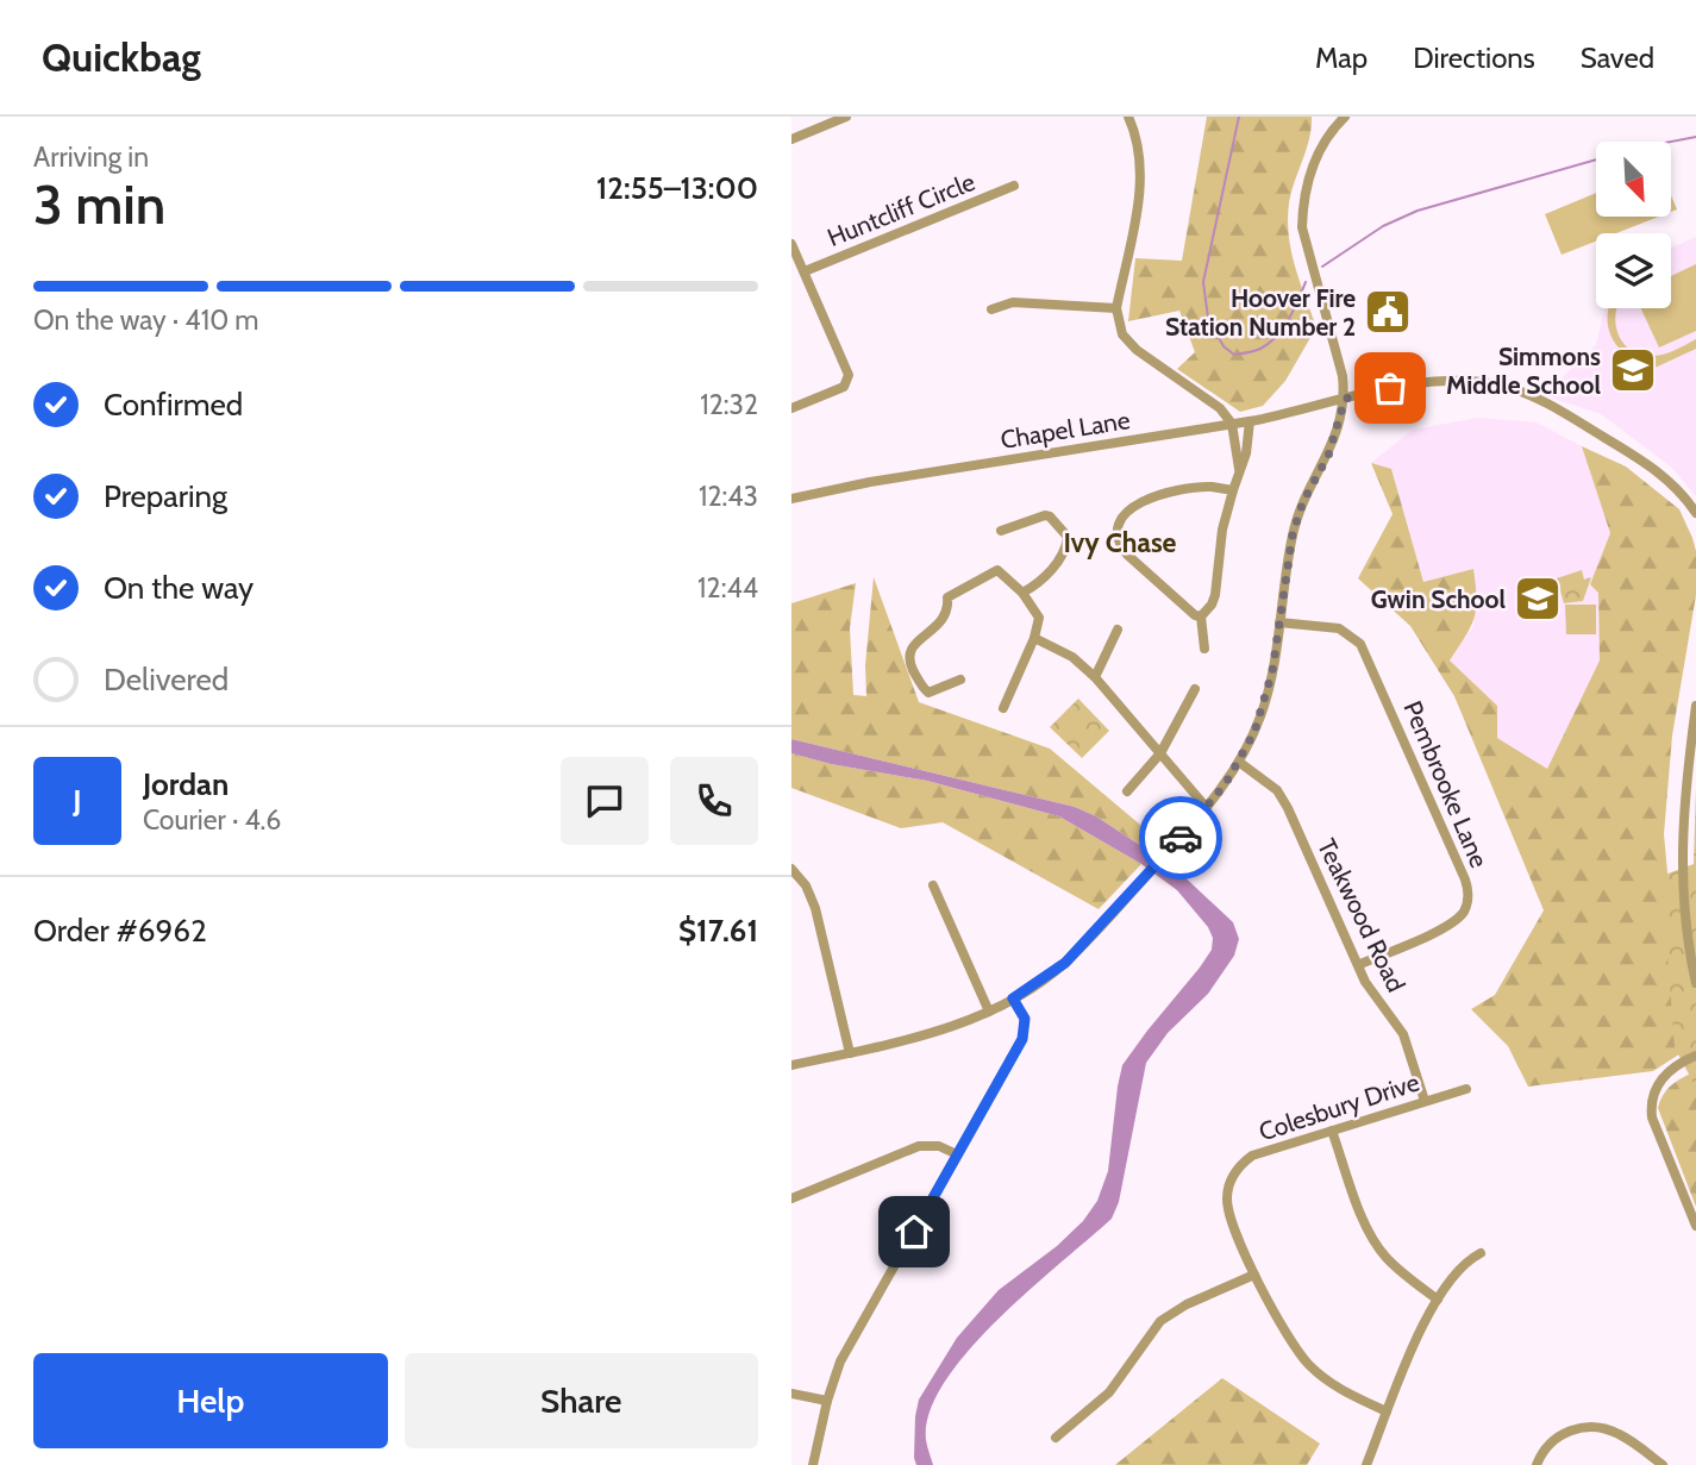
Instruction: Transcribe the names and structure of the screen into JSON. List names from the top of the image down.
{
  "streets": {
    "street": [
      "Huntcliff Circle",
      "Chapel Lane",
      "Pembrooke Lane",
      "Teakwood Road",
      "Colesbury Drive"
    ]
  },
  "crossings": [
    ["Pembrooke Lane", "Teakwood Road"],
    ["Teakwood Road", "Colesbury Drive"]
  ],
  "districts": ["Ivy Chase"],
  "places": {
    "public building": ["Hoover Fire Station Number 2"],
    "school or university": ["Simmons Middle School", "Gwin School"]
  },
  "north": "bottom right",
  "page": {
    "header": "Quickbag",
    "nav": ["Map", "Directions", "Saved"],
    "heading": ["3 min", "Arriving in", "12:55–13:00"],
    "panel": [
      "Jordan",
      "Courier · 4.6",
      "Order #6962",
      "$17.61"
    ],
    "bar": "On the way · 410 m",
    "list": [
      ["Confirmed", "12:32"],
      ["Preparing", "12:43"],
      ["On the way", "12:44"],
      "Delivered"
    ],
    "round": "J",
    "buttons": ["Help", "Share"]
  }
}
